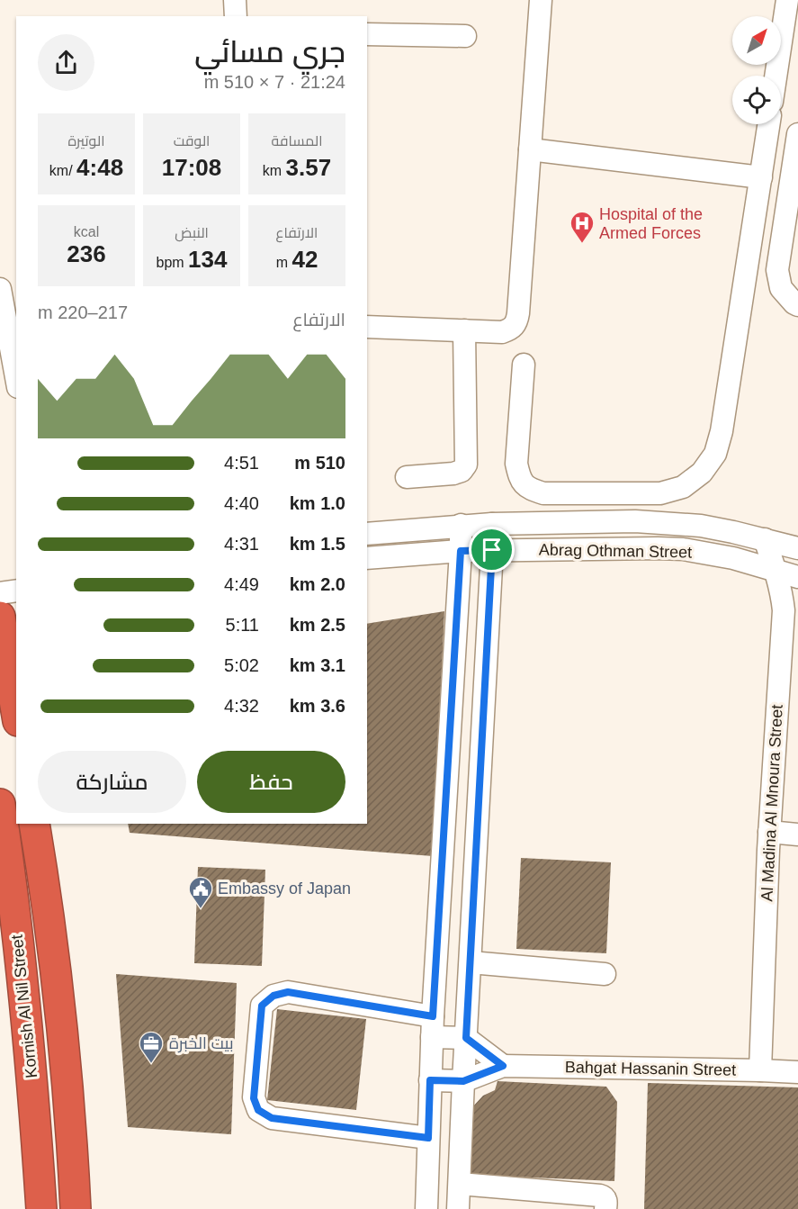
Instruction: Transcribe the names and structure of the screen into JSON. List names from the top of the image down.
{
  "streets": {
    "highway": ["Kornish Al Nil Street"],
    "street": ["Abrag Othman Street", "Al Madina Al Mnoura Street", "Bahgat Hassanin Street"]
  },
  "crossings": [
    ["Abrag Othman Street", "Al Madina Al Mnoura Street"],
    ["Al Madina Al Mnoura Street", "Bahgat Hassanin Street"]
  ],
  "places": {
    "hospital": ["Hospital of the Armed Forces"],
    "public building": ["Embassy of Japan"],
    "office": ["بيت الخبرة"]
  },
  "north": "top right",
  "page": {
    "heading": ["جري مسائي", "21:24 · 7 × 510 m"],
    "stats": [
      ["المسافة", "3.57 km"],
      ["الوقت", "17:08"],
      ["الوتيرة", "4:48 /km"],
      ["الارتفاع", "42 m"],
      ["النبض", "134 bpm"],
      ["kcal", "236"]
    ],
    "chart": ["الارتفاع", "217–220 m"],
    "list": [
      {
        "name": "510 m",
        "note": "4:51"
      },
      {
        "name": "1.0 km",
        "note": "4:40"
      },
      {
        "name": "1.5 km",
        "note": "4:31"
      },
      {
        "name": "2.0 km",
        "note": "4:49"
      },
      {
        "name": "2.5 km",
        "note": "5:11"
      },
      {
        "name": "3.1 km",
        "note": "5:02"
      },
      {
        "name": "3.6 km",
        "note": "4:32"
      }
    ],
    "buttons": ["حفظ", "مشاركة"]
  }
}
